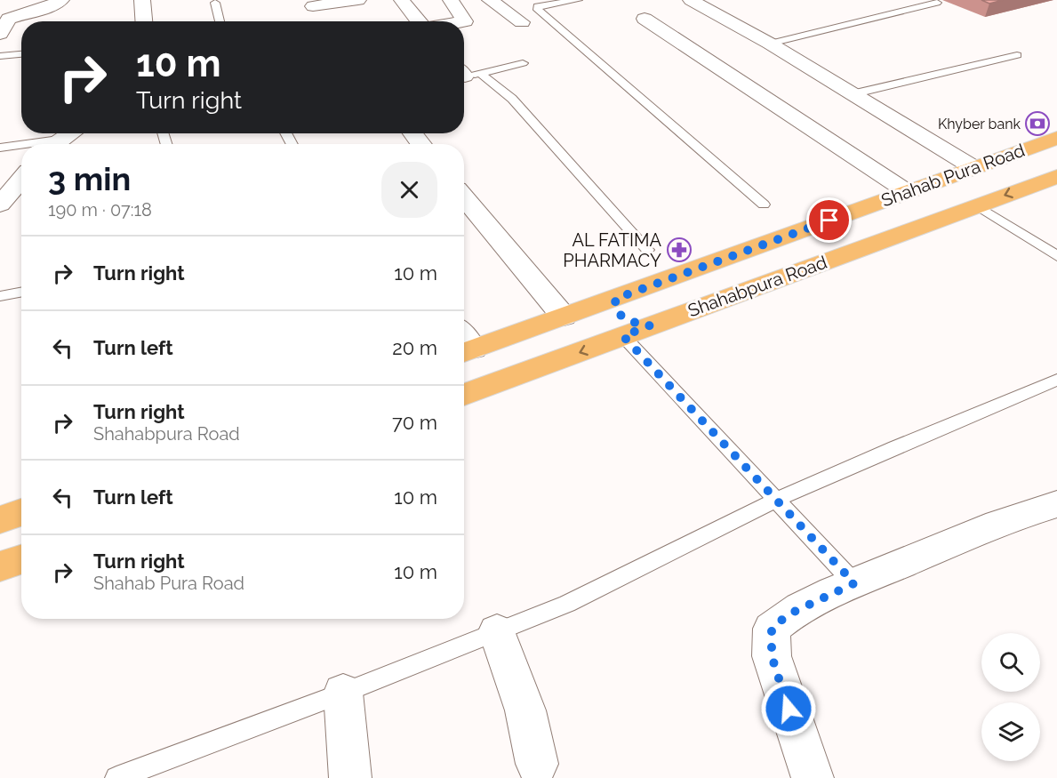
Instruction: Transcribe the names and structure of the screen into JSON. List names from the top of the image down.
{
  "streets": {
    "main road": ["Shahab Pura Road", "Shahabpura Road"]
  },
  "places": {
    "bank": ["Khyber bank"],
    "pharmacy": ["AL FATIMA PHARMACY"]
  },
  "page": {
    "turn": ["10 m", "Turn right"],
    "heading": ["3 min", "190 m · 07:18"],
    "list": [
      {
        "name": "Turn right",
        "value": "10 m"
      },
      {
        "name": "Turn left",
        "value": "20 m"
      },
      {
        "name": "Turn right",
        "note": "Shahabpura Road",
        "value": "70 m"
      },
      {
        "name": "Turn left",
        "value": "10 m"
      },
      {
        "name": "Turn right",
        "note": "Shahab Pura Road",
        "value": "10 m"
      }
    ]
  }
}
